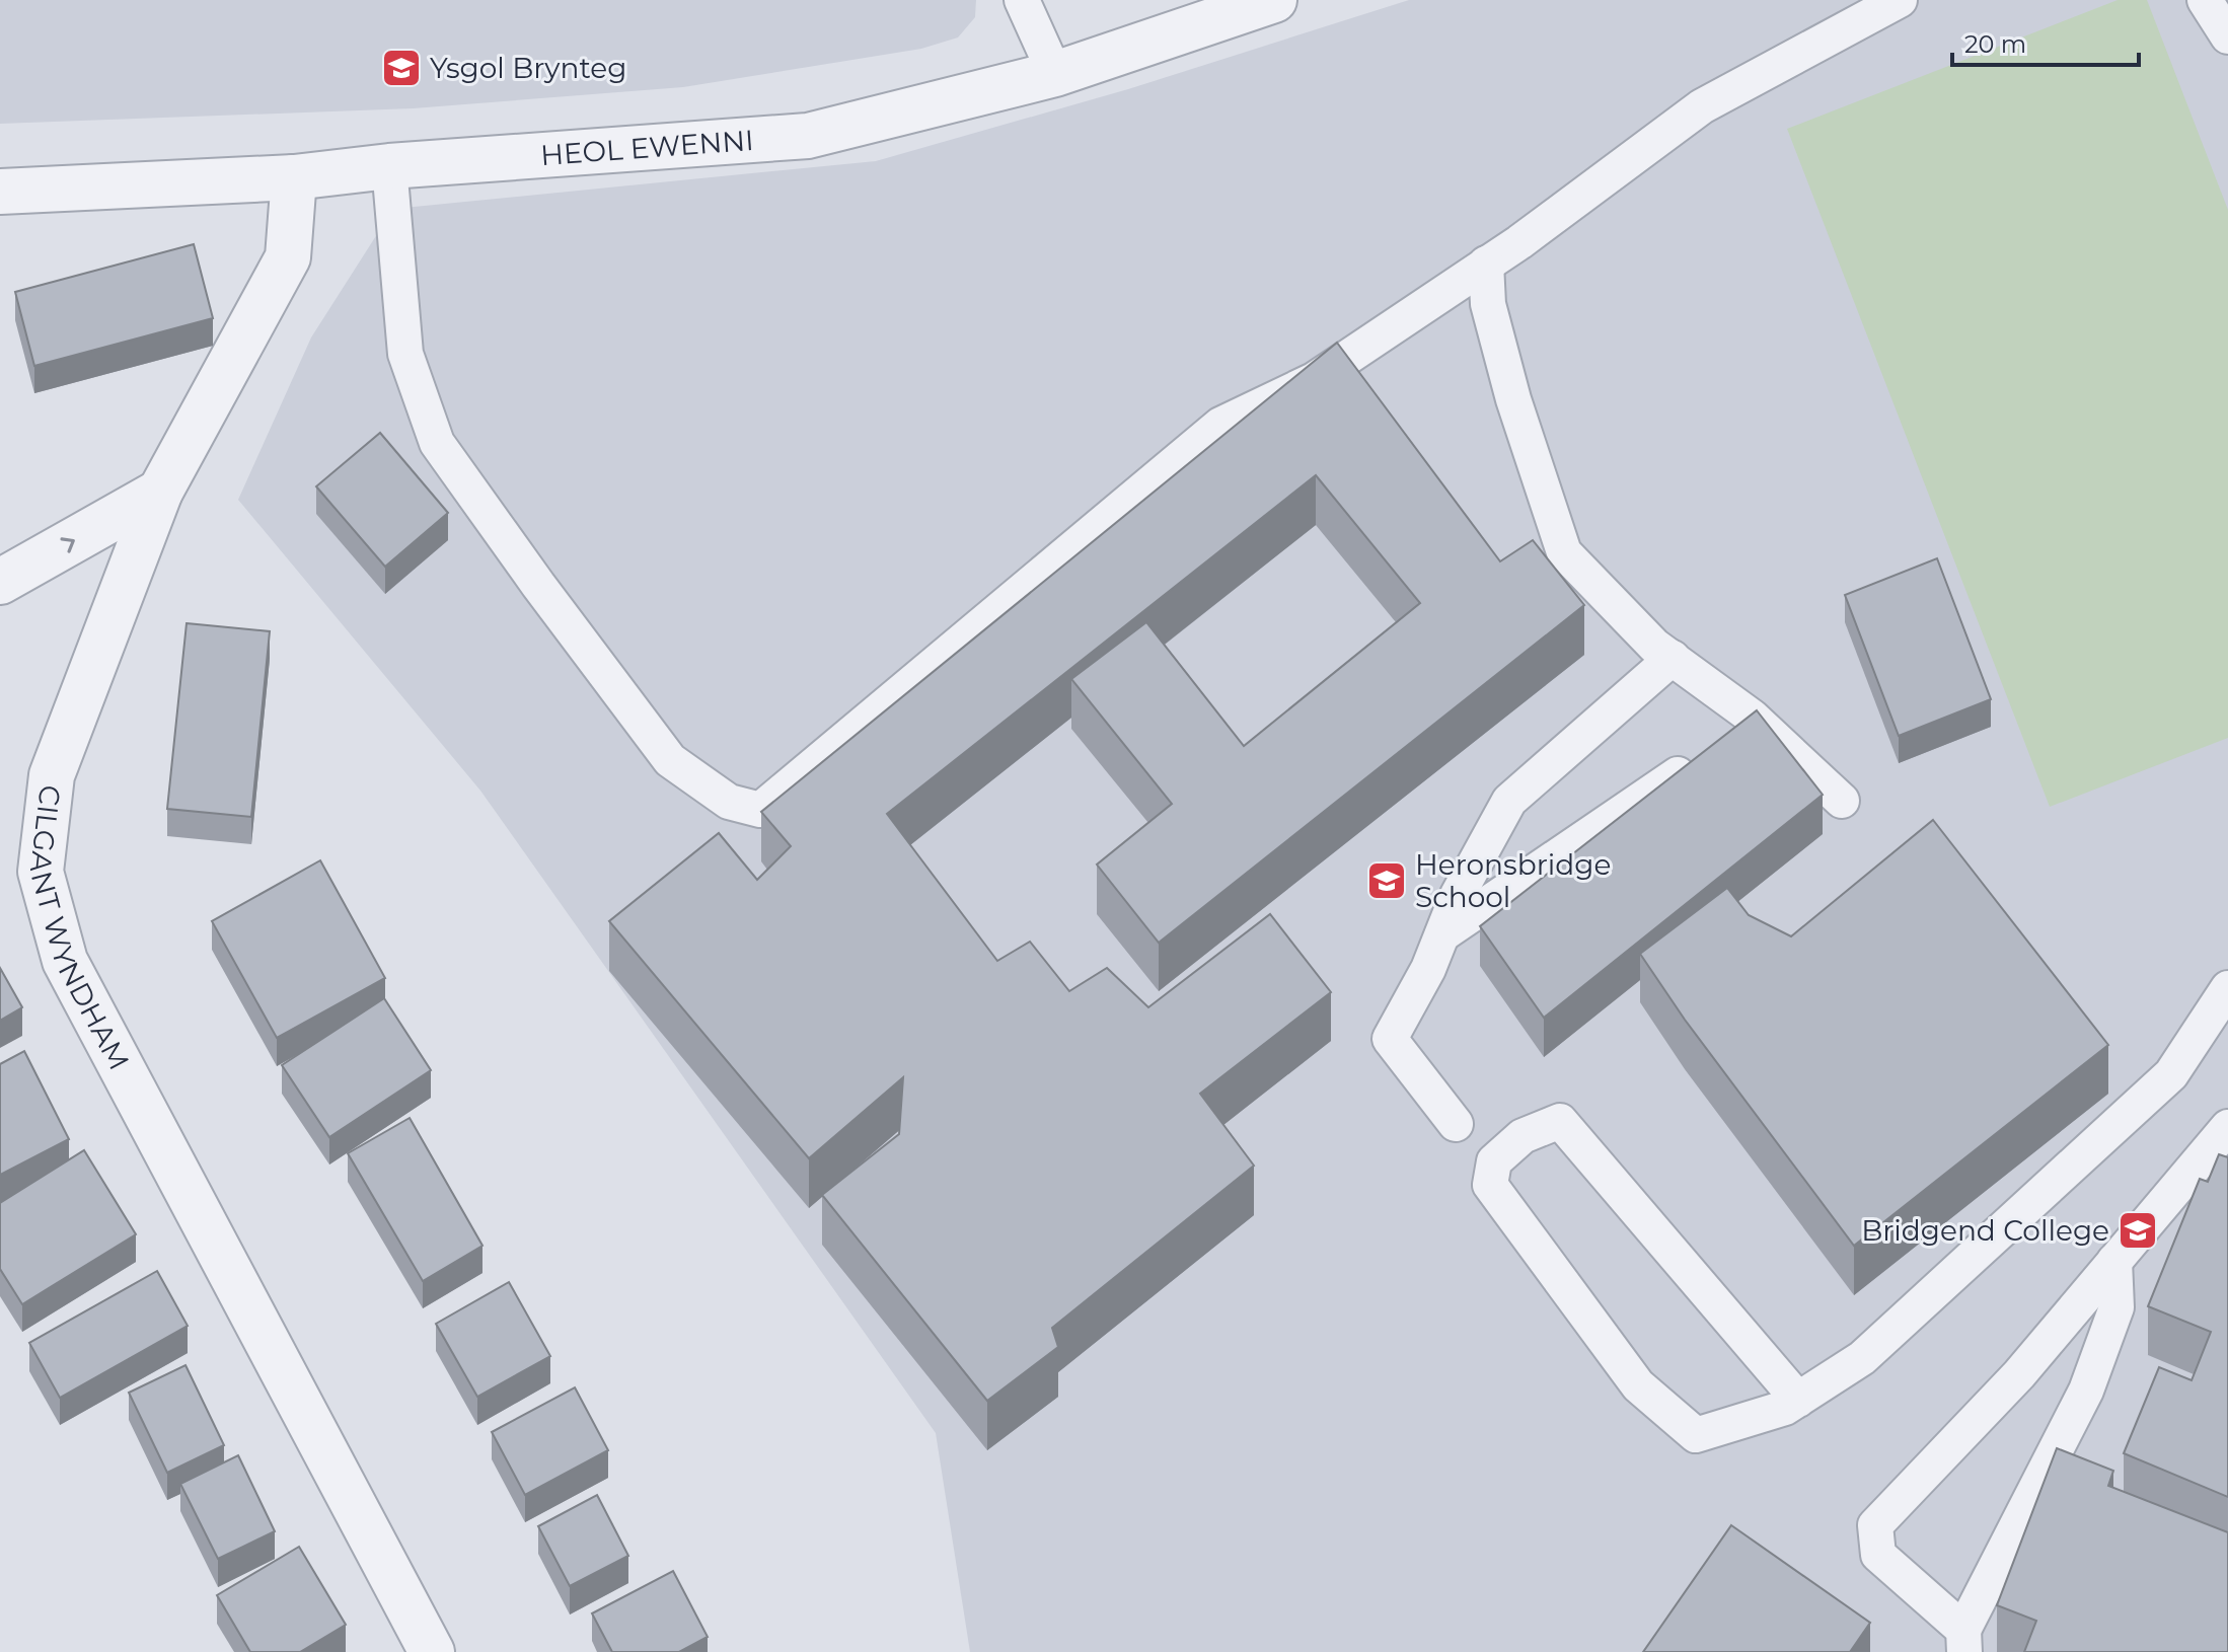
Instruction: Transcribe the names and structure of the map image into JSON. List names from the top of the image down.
{
  "streets": {
    "street": ["HEOL EWENNI", "CILGANT WYNDHAM"]
  },
  "crossings": [
    ["HEOL EWENNI", "CILGANT WYNDHAM"]
  ],
  "places": {
    "school or university": ["Ysgol Brynteg", "Heronsbridge School", "Bridgend College"]
  },
  "scale_bar": "20 m"
}
